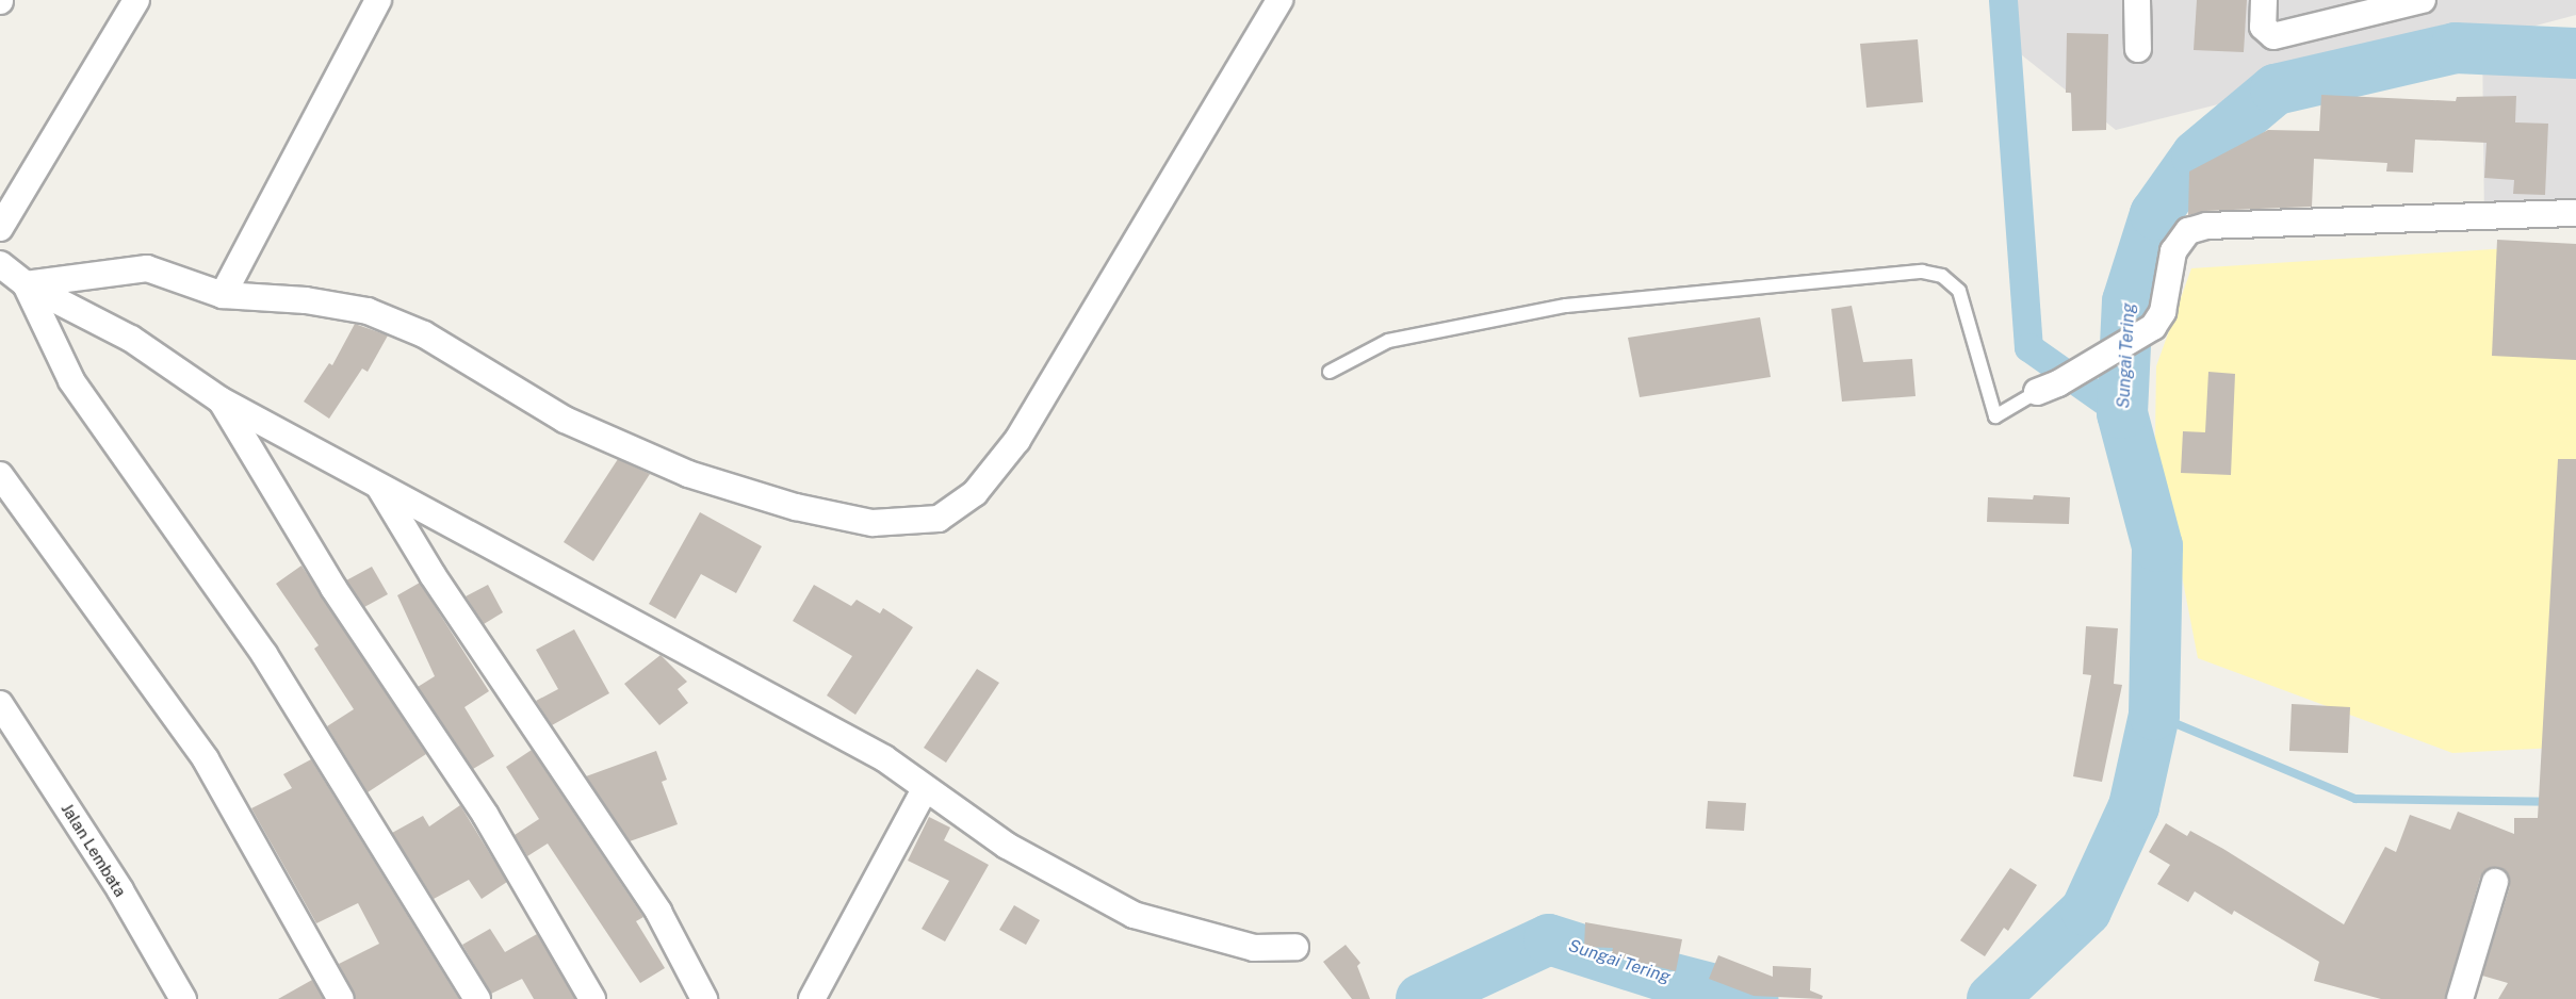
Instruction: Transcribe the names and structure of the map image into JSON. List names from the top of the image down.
{
  "streets": {
    "street": ["Jalan Lembata"]
  },
  "water": ["Sungai Tering"]
}
